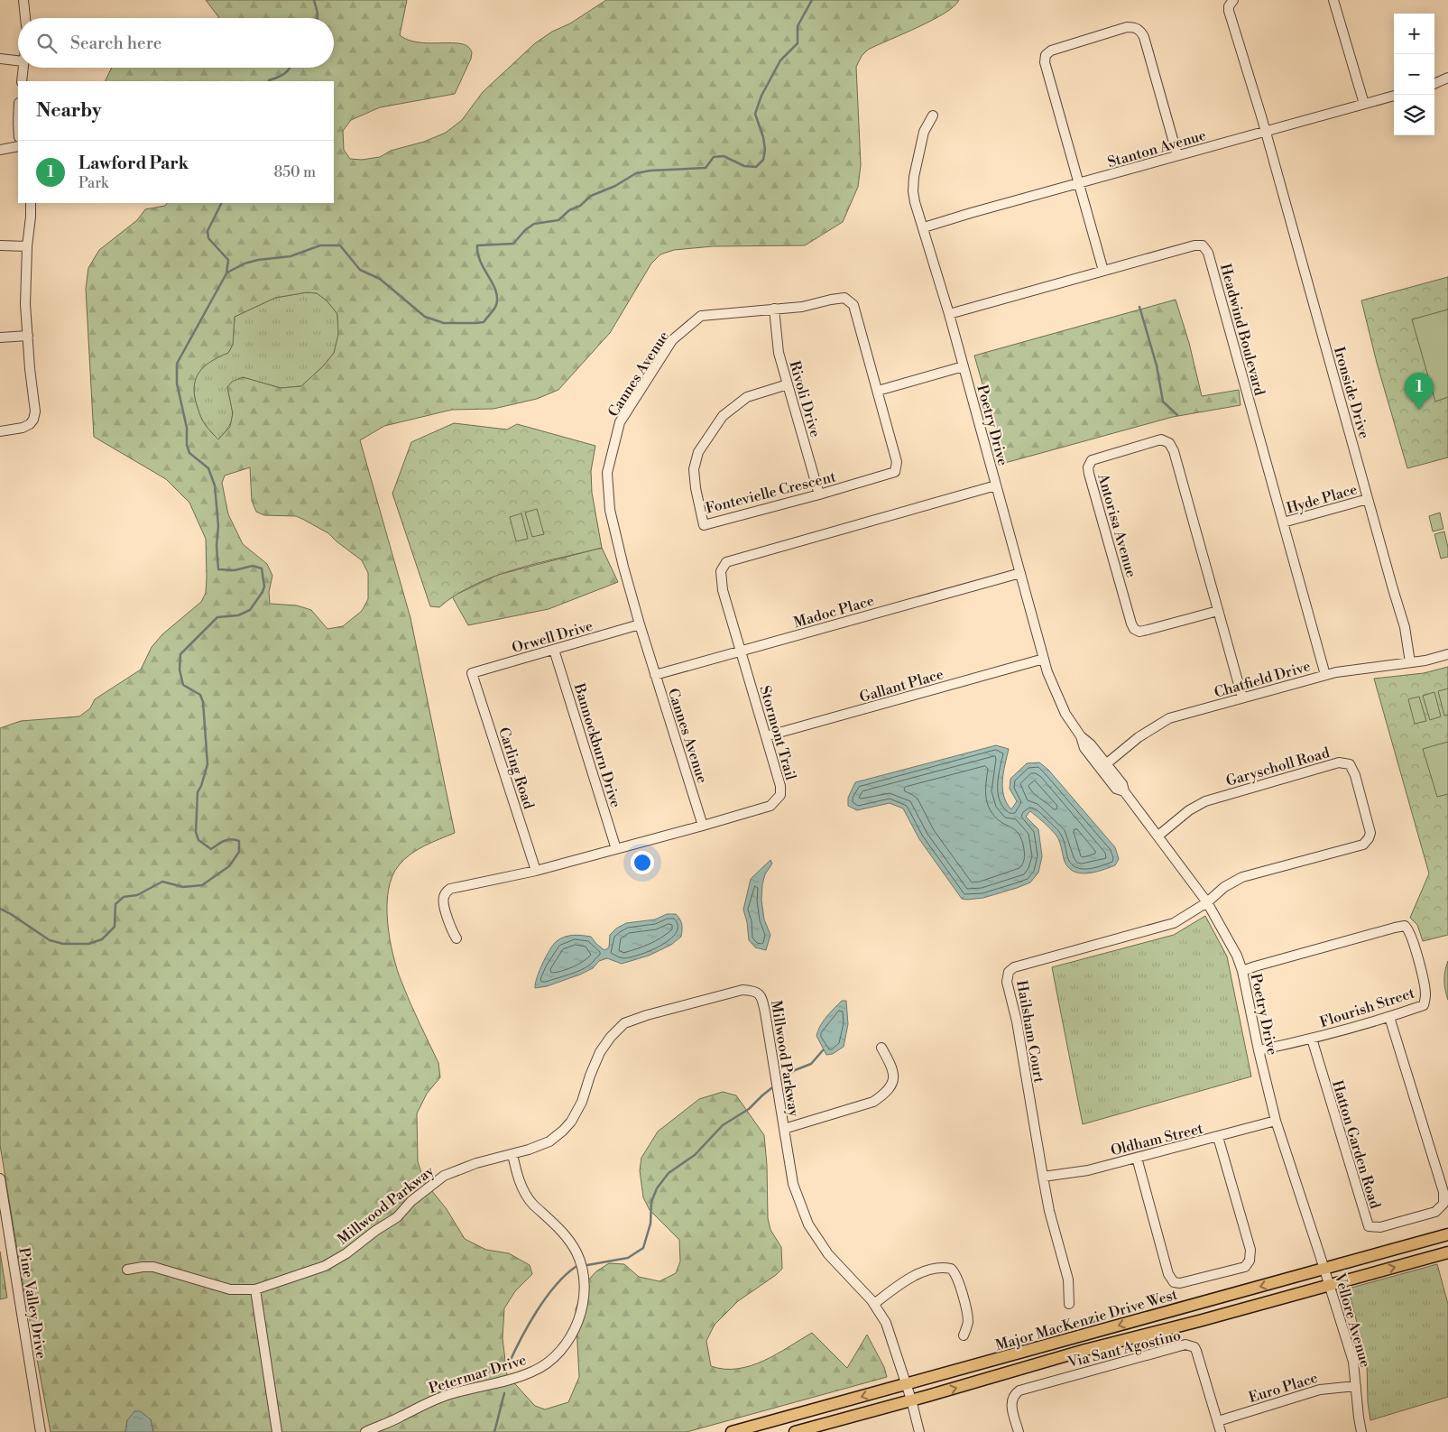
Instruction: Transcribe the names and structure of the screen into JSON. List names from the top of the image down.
{
  "streets": {
    "main road": ["Major MacKenzie Drive West"],
    "street": [
      "Stanton Avenue",
      "Headwind Boulevard",
      "Cannes Avenue",
      "Ironside Drive",
      "Rivoli Drive",
      "Poetry Drive",
      "Fontevielle Crescent",
      "Hyde Place",
      "Antorisa Avenue",
      "Madoc Place",
      "Orwell Drive",
      "Chatfield Drive",
      "Gallant Place",
      "Stormont Trail",
      "Bannockburn Drive",
      "Garyscholl Road",
      "Carling Road",
      "Flourish Street",
      "Hailsham Court",
      "Millwood Parkway",
      "Oldham Street",
      "Hatton Garden Road",
      "Pine Valley Drive",
      "Vellore Avenue",
      "Via Sant Agostino",
      "Petermar Drive",
      "Euro Place"
    ]
  },
  "crossings": [
    ["Stanton Avenue", "Ironside Drive"],
    ["Stanton Avenue", "Poetry Drive"],
    ["Headwind Boulevard", "Poetry Drive"],
    ["Headwind Boulevard", "Hyde Place"],
    ["Headwind Boulevard", "Chatfield Drive"],
    ["Cannes Avenue", "Rivoli Drive"],
    ["Cannes Avenue", "Fontevielle Crescent"],
    ["Cannes Avenue", "Madoc Place"],
    ["Cannes Avenue", "Orwell Drive"],
    ["Cannes Avenue", "Stormont Trail"],
    ["Ironside Drive", "Hyde Place"],
    ["Ironside Drive", "Chatfield Drive"],
    ["Rivoli Drive", "Fontevielle Crescent"],
    ["Poetry Drive", "Madoc Place"],
    ["Poetry Drive", "Chatfield Drive"],
    ["Poetry Drive", "Gallant Place"],
    ["Poetry Drive", "Stormont Trail"],
    ["Poetry Drive", "Garyscholl Road"],
    ["Poetry Drive", "Flourish Street"],
    ["Poetry Drive", "Hailsham Court"],
    ["Poetry Drive", "Oldham Street"],
    ["Poetry Drive", "Major MacKenzie Drive West"],
    ["Poetry Drive", "Vellore Avenue"],
    ["Antorisa Avenue", "Chatfield Drive"],
    ["Madoc Place", "Stormont Trail"],
    ["Orwell Drive", "Bannockburn Drive"],
    ["Orwell Drive", "Carling Road"],
    ["Gallant Place", "Stormont Trail"],
    ["Stormont Trail", "Bannockburn Drive"],
    ["Stormont Trail", "Carling Road"],
    ["Garyscholl Road", "Hailsham Court"],
    ["Flourish Street", "Hatton Garden Road"],
    ["Hailsham Court", "Oldham Street"],
    ["Millwood Parkway", "Major MacKenzie Drive West"],
    ["Millwood Parkway", "Petermar Drive"],
    ["Major MacKenzie Drive West", "Vellore Avenue"],
    ["Vellore Avenue", "Euro Place"],
    ["Via Sant Agostino", "Euro Place"]
  ],
  "page": {
    "map_buttons": ["+", "−"],
    "search": "Search here",
    "heading": "Nearby",
    "list": [
      {
        "mark": "1",
        "name": "Lawford Park",
        "note": "Park",
        "value": "850 m"
      }
    ],
    "pins": "1"
  }
}
